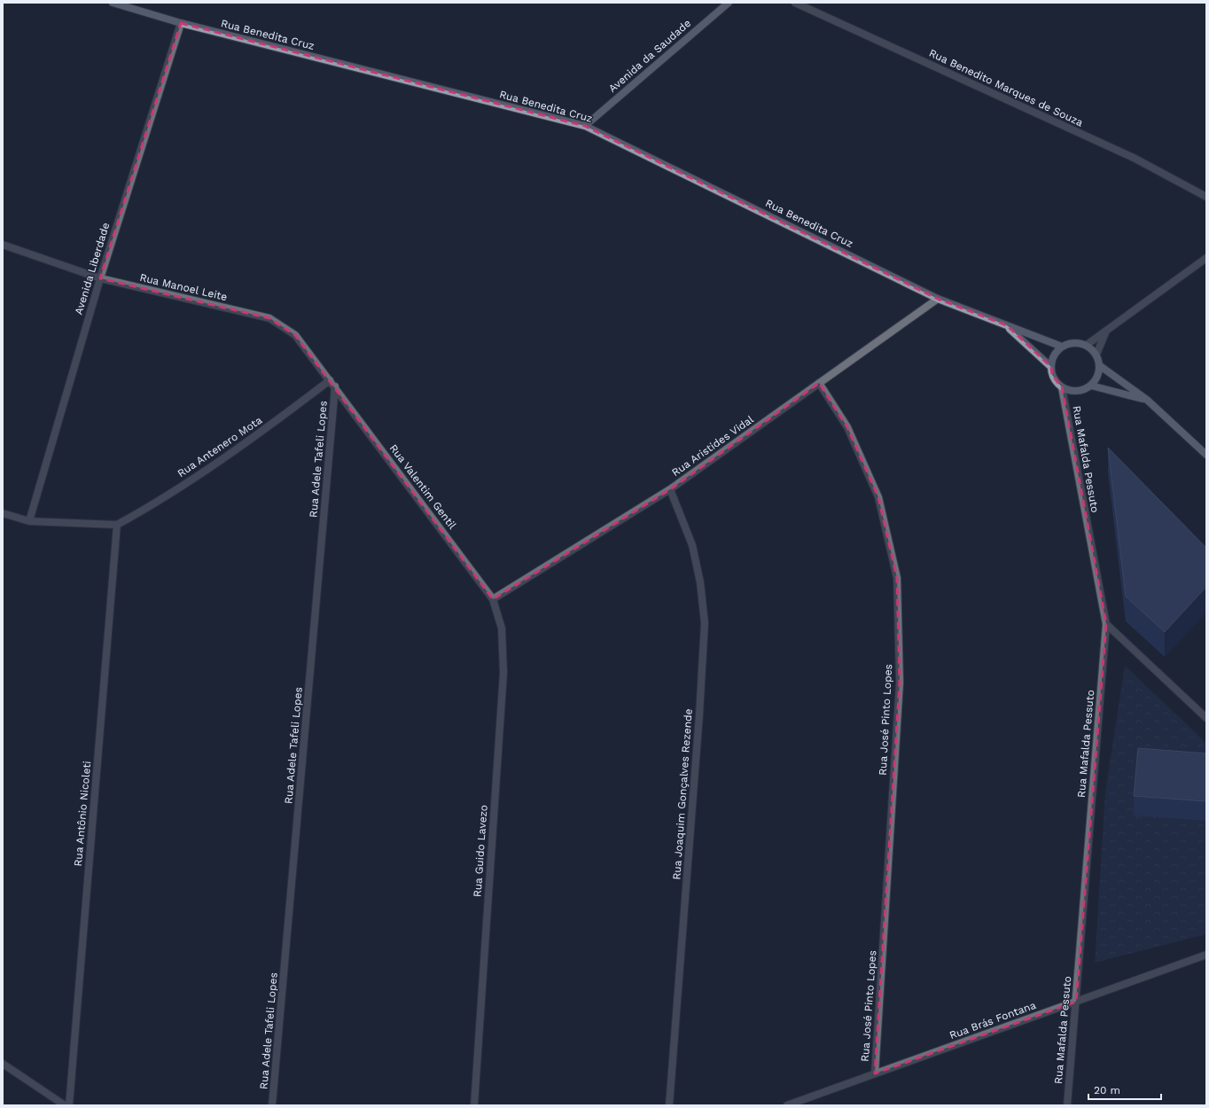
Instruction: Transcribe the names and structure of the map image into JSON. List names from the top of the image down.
{
  "streets": {
    "street": [
      "Rua Benedita Cruz",
      "Avenida da Saudade",
      "Rua Benedito Marques de Souza",
      "Avenida Liberdade",
      "Rua Manoel Leite",
      "Rua Aristides Vidal",
      "Rua Antenero Mota",
      "Rua Adele Tafeli Lopes",
      "Rua Mafalda Pessuto",
      "Rua Valentim Gentil",
      "Rua José Pinto Lopes",
      "Rua Joaquim Gonçalves Rezende",
      "Rua Antônio Nicoleti",
      "Rua Guido Lavezo",
      "Rua Brás Fontana"
    ]
  },
  "crossings": [
    ["Rua Benedita Cruz", "Avenida da Saudade"],
    ["Rua Benedita Cruz", "Avenida Liberdade"],
    ["Rua Benedita Cruz", "Rua Aristides Vidal"],
    ["Rua Benedita Cruz", "Rua Mafalda Pessuto"],
    ["Avenida Liberdade", "Rua Manoel Leite"],
    ["Rua Manoel Leite", "Rua Antenero Mota"],
    ["Rua Manoel Leite", "Rua Adele Tafeli Lopes"],
    ["Rua Manoel Leite", "Rua Valentim Gentil"],
    ["Rua Aristides Vidal", "Rua Valentim Gentil"],
    ["Rua Aristides Vidal", "Rua José Pinto Lopes"],
    ["Rua Aristides Vidal", "Rua Joaquim Gonçalves Rezende"],
    ["Rua Aristides Vidal", "Rua Guido Lavezo"],
    ["Rua Antenero Mota", "Rua Antônio Nicoleti"],
    ["Rua Adele Tafeli Lopes", "Rua Valentim Gentil"],
    ["Rua Mafalda Pessuto", "Rua Brás Fontana"],
    ["Rua Valentim Gentil", "Rua Guido Lavezo"],
    ["Rua José Pinto Lopes", "Rua Brás Fontana"]
  ],
  "scale_bar": "20 m"
}
